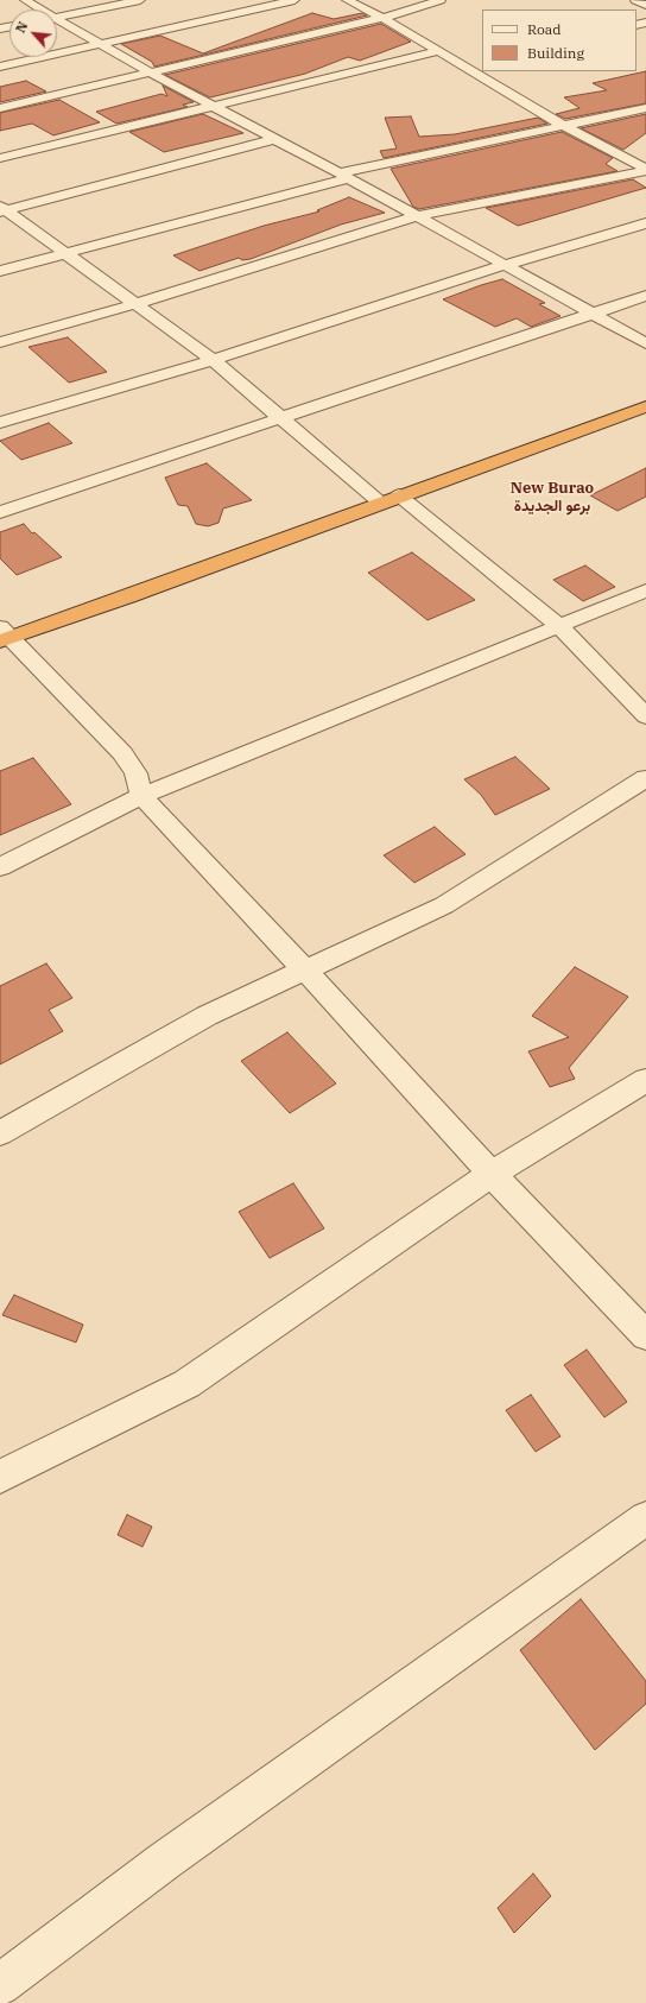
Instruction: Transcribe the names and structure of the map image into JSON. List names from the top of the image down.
{
  "districts": ["New Burao برعو الجديدة"],
  "legend": ["Road", "Building"],
  "north": "top left"
}
